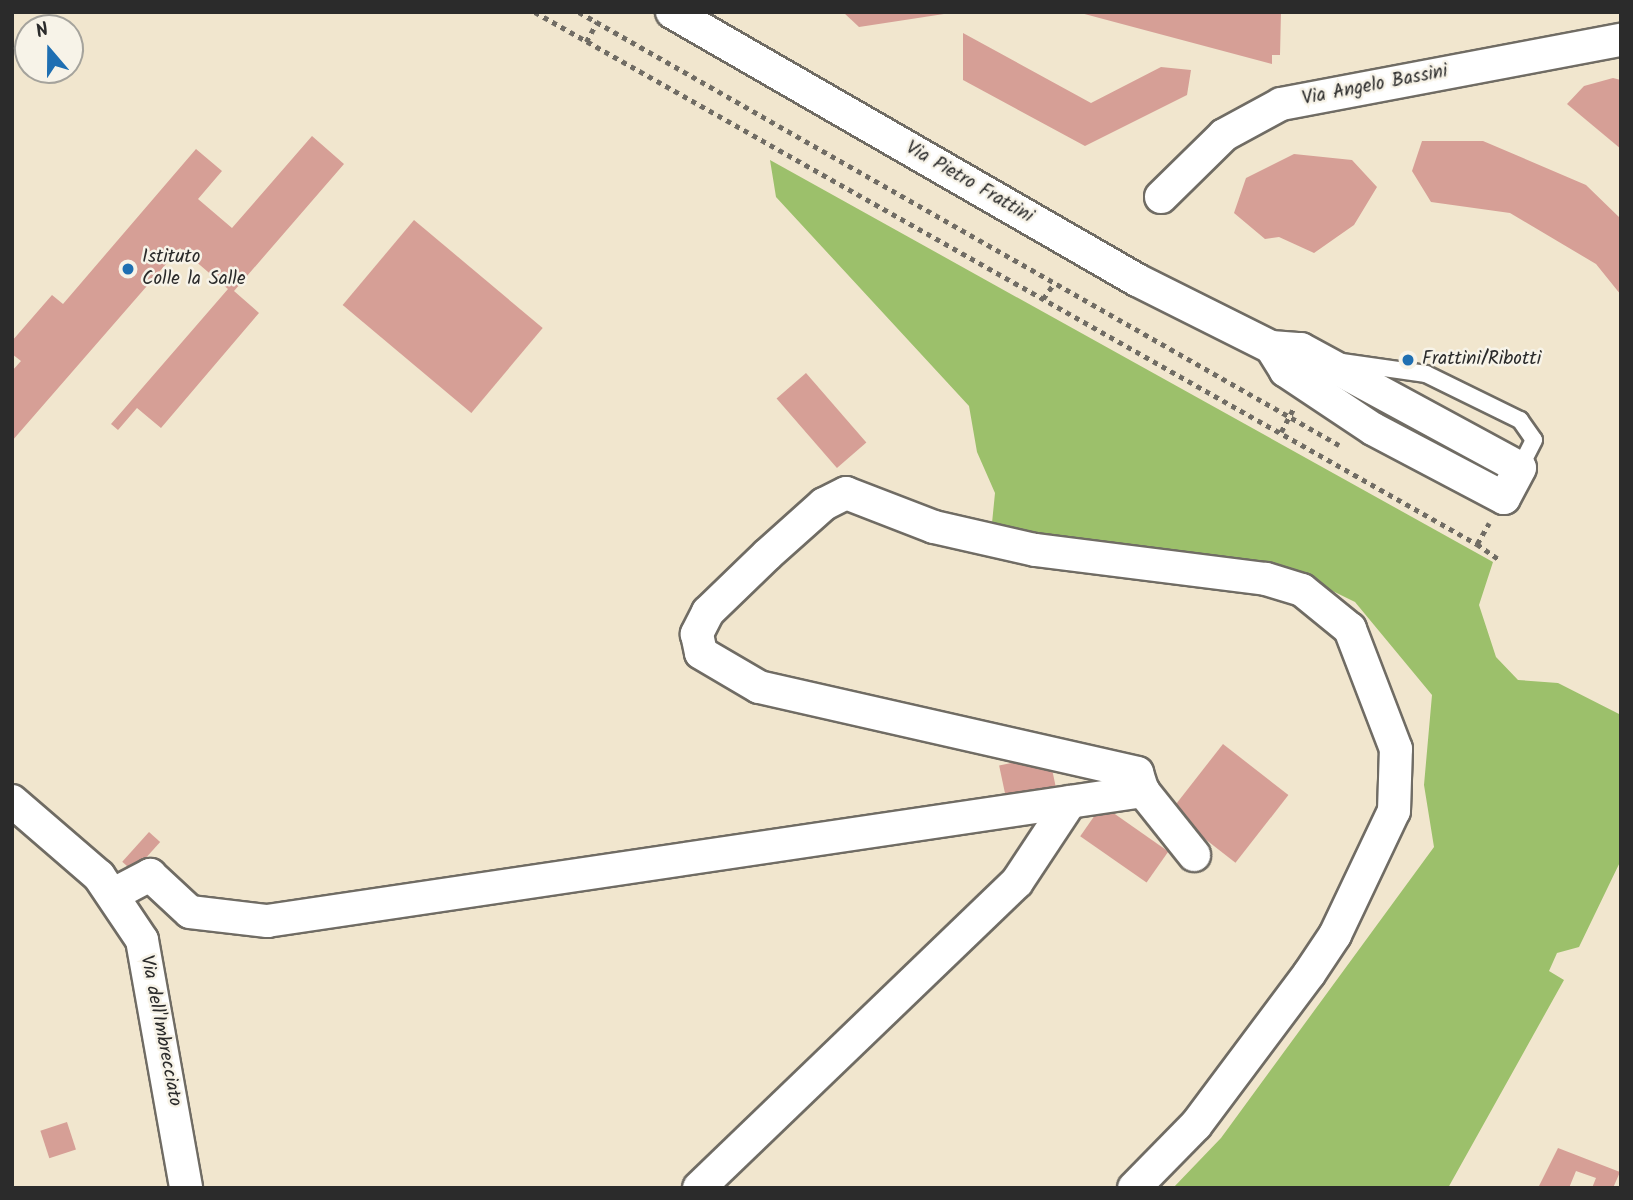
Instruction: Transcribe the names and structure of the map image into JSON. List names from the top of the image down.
{
  "streets": {
    "street": ["Via Angelo Bassini", "Via Pietro Frattini", "Via dell'Imbrecciato"]
  },
  "places": ["Istituto Colle la Salle", "Frattini/Ribotti"],
  "north": "top"
}
